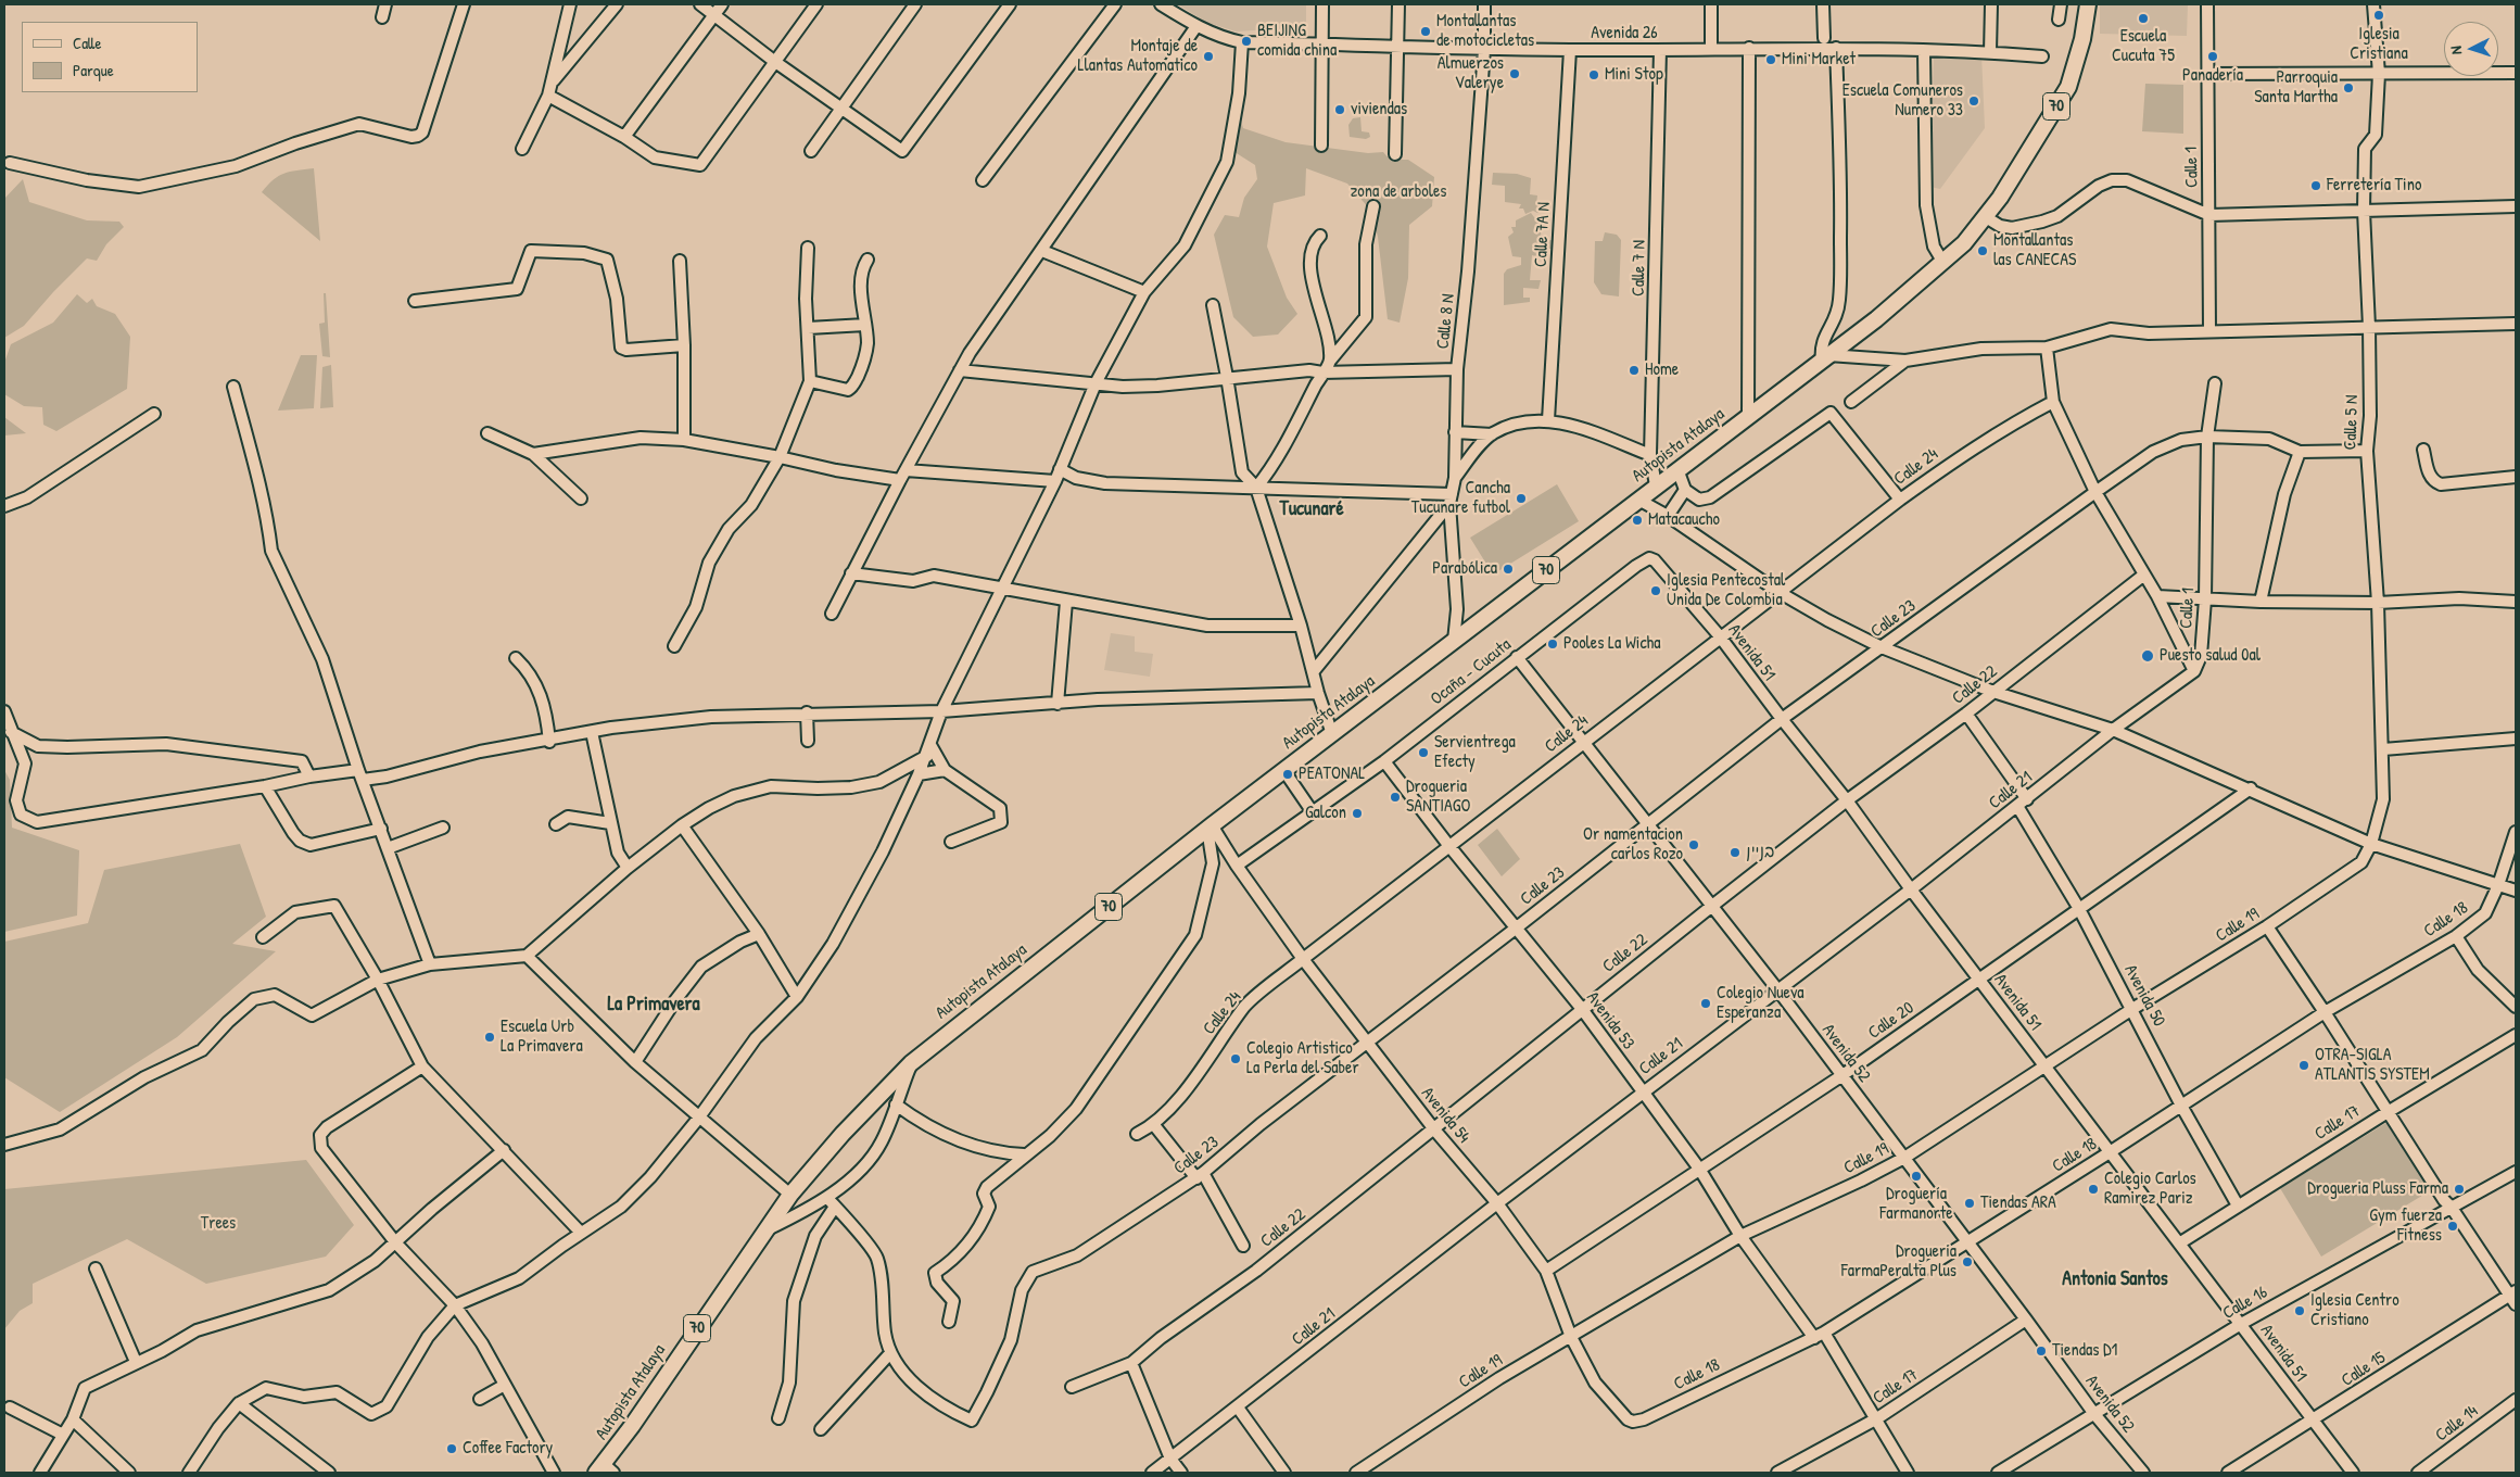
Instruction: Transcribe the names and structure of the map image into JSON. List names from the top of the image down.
{
  "streets": {
    "main road": ["70", "Autopista Atalaya"],
    "street": [
      "Avenida 26",
      "Calle 1",
      "Calle 7A N",
      "Calle 7 N",
      "Calle 8 N",
      "Calle 5 N",
      "Calle 24",
      "Calle 23",
      "Avenida 51",
      "Ocaña - Cucuta",
      "Calle 22",
      "Calle 21",
      "Calle 18",
      "Calle 19",
      "Avenida 50",
      "Avenida 53",
      "Calle 20",
      "Avenida 52",
      "Avenida 54",
      "Calle 17",
      "Calle 16",
      "Calle 15",
      "Calle 14"
    ]
  },
  "crossings": [
    ["Avenida 26", "Calle 7A N"],
    ["Avenida 26", "Calle 7 N"],
    ["Avenida 26", "Calle 8 N"],
    ["Calle 1", "Calle 23"],
    ["Calle 1", "Calle 21"],
    ["Calle 7 N", "Autopista Atalaya"],
    ["Calle 8 N", "Autopista Atalaya"],
    ["Calle 5 N", "Calle 19"],
    ["Autopista Atalaya", "Avenida 54"],
    ["Calle 24", "Avenida 51"],
    ["Calle 24", "Avenida 53"],
    ["Calle 24", "Avenida 52"],
    ["Calle 24", "Avenida 54"],
    ["Calle 23", "Avenida 51"],
    ["Calle 23", "Avenida 53"],
    ["Calle 23", "Avenida 52"],
    ["Calle 23", "Avenida 54"],
    ["Avenida 51", "Ocaña - Cucuta"],
    ["Avenida 51", "Calle 22"],
    ["Avenida 51", "Calle 21"],
    ["Avenida 51", "Calle 18"],
    ["Avenida 51", "Calle 19"],
    ["Avenida 51", "Calle 20"],
    ["Avenida 51", "Calle 17"],
    ["Avenida 51", "Calle 16"],
    ["Avenida 51", "Calle 15"],
    ["Ocaña - Cucuta", "Avenida 53"],
    ["Ocaña - Cucuta", "Avenida 52"],
    ["Ocaña - Cucuta", "Avenida 54"],
    ["Calle 22", "Avenida 50"],
    ["Calle 22", "Avenida 53"],
    ["Calle 22", "Avenida 52"],
    ["Calle 22", "Avenida 54"],
    ["Calle 21", "Avenida 50"],
    ["Calle 21", "Avenida 53"],
    ["Calle 21", "Avenida 52"],
    ["Calle 21", "Avenida 54"],
    ["Calle 18", "Avenida 50"],
    ["Calle 18", "Avenida 53"],
    ["Calle 18", "Avenida 52"],
    ["Calle 18", "Avenida 54"],
    ["Calle 19", "Avenida 50"],
    ["Calle 19", "Avenida 53"],
    ["Calle 19", "Avenida 52"],
    ["Calle 19", "Avenida 54"],
    ["Avenida 50", "Calle 20"],
    ["Avenida 50", "Calle 17"],
    ["Avenida 53", "Calle 20"],
    ["Avenida 53", "Calle 17"],
    ["Calle 20", "Avenida 52"],
    ["Calle 20", "Avenida 54"],
    ["Avenida 52", "Calle 17"],
    ["Avenida 52", "Calle 16"]
  ],
  "districts": ["Tucunaré", "La Primavera", "Antonia Santos"],
  "parks": ["zona de arboles", "Trees"],
  "places": [
    "Iglesia Cristiana",
    "Escuela Cucuta 75",
    "Montallantas de motocicletas",
    "BEIJING comida china",
    "Montaje de Llantas Automatico",
    "Panadería",
    "Mini Market",
    "Almuerzos Valerye",
    "Mini Stop",
    "Parroquia Santa Martha",
    "Escuela Comuneros Numero 33",
    "viviendas",
    "Ferretería Tino",
    "Montallantas las CANECAS",
    "Home",
    "Cancha Tucunare futbol",
    "Matacaucho",
    "Parabólica",
    "Iglesia Pentecostal Unida De Colombia",
    "Pooles La Wicha",
    "Puesto salud 0al",
    "Servientrega Efecty",
    "PEATONAL",
    "Drogueria SANTIAGO",
    "Galcon",
    "Or namentacion carlos Rozo",
    "בניין",
    "Colegio Nueva Esperanza",
    "Escuela Urb La Primavera",
    "Colegio Artistico La Perla del Saber",
    "OTRA-SIGLA ATLANTIS SYSTEM",
    "Droguería Farmanorte",
    "Colegio Carlos Ramirez Pariz",
    "Drogueria Pluss Farma",
    "Tiendas ARA",
    "Gym fuerza Fitness",
    "Drogueria FarmaPeralta Plus",
    "Iglesia Centro Cristiano",
    "Tiendas D1",
    "Coffee Factory"
  ],
  "legend": ["Calle", "Parque"],
  "north": "left"
}
